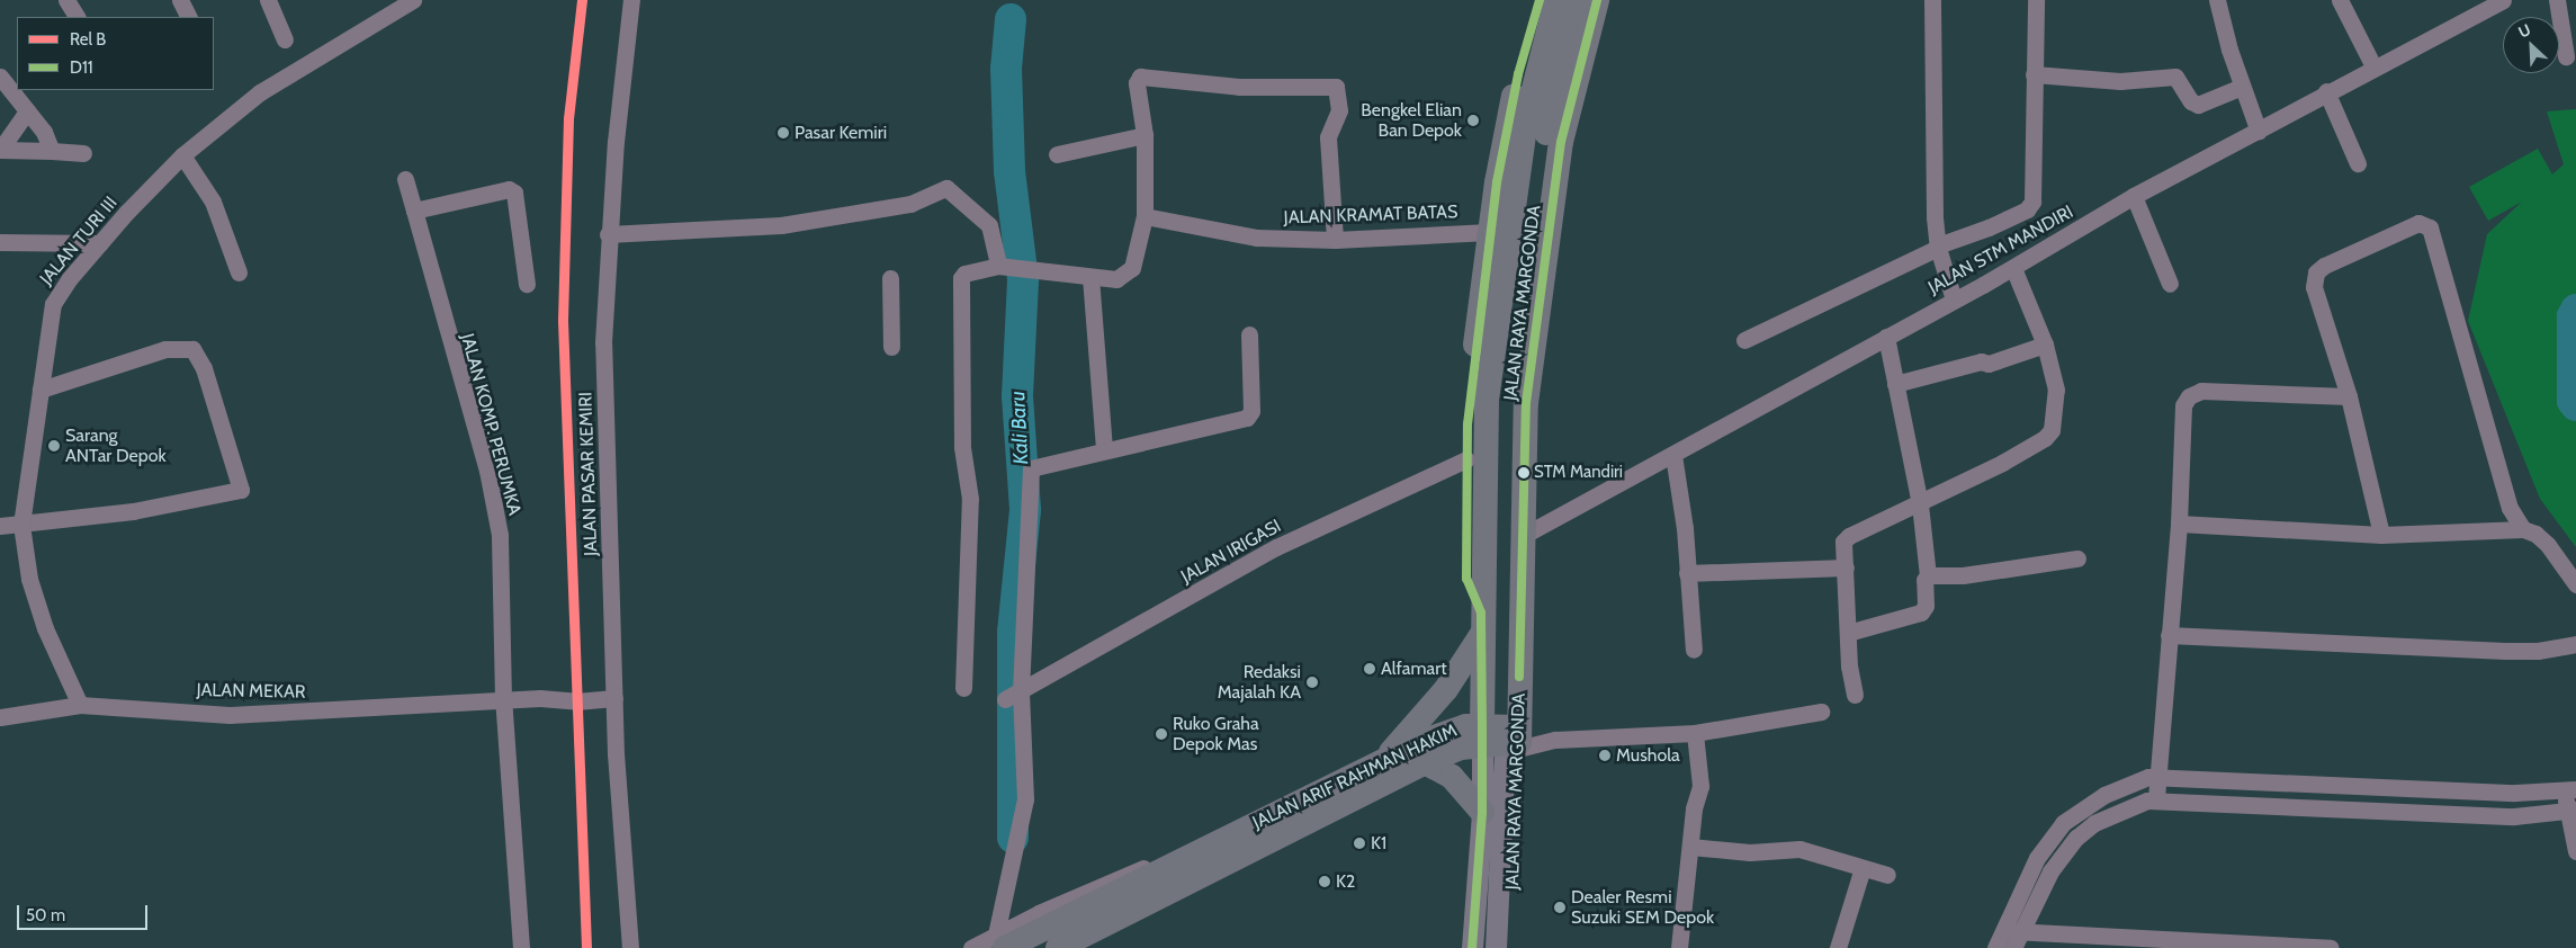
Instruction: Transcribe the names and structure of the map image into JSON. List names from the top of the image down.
{
  "streets": {
    "highway": ["JALAN RAYA MARGONDA", "JALAN ARIF RAHMAN HAKIM"],
    "street": [
      "JALAN KRAMAT BATAS",
      "JALAN TURI III",
      "JALAN STM MANDIRI",
      "JALAN KOMP. PERUMKA",
      "JALAN PASAR KEMIRI",
      "JALAN IRIGASI",
      "JALAN MEKAR"
    ]
  },
  "crossings": [
    ["JALAN KRAMAT BATAS", "JALAN RAYA MARGONDA"],
    ["JALAN TURI III", "JALAN MEKAR"],
    ["JALAN STM MANDIRI", "JALAN RAYA MARGONDA"],
    ["JALAN RAYA MARGONDA", "JALAN IRIGASI"],
    ["JALAN RAYA MARGONDA", "JALAN ARIF RAHMAN HAKIM"],
    ["JALAN KOMP. PERUMKA", "JALAN MEKAR"],
    ["JALAN PASAR KEMIRI", "JALAN MEKAR"]
  ],
  "water": ["Kali Baru"],
  "places": [
    "Bengkel Elian Ban Depok",
    "Pasar Kemiri",
    "Sarang ANTar Depok",
    "STM Mandiri",
    "Alfamart",
    "Redaksi Majalah KA",
    "Ruko Graha Depok Mas",
    "Mushola",
    "K1",
    "K2",
    "Dealer Resmi Suzuki SEM Depok"
  ],
  "lines": ["rail line B", "transit line D11"],
  "legend": ["Rel B", "D11"],
  "scale_bar": "50 m",
  "north": "top left"
}
